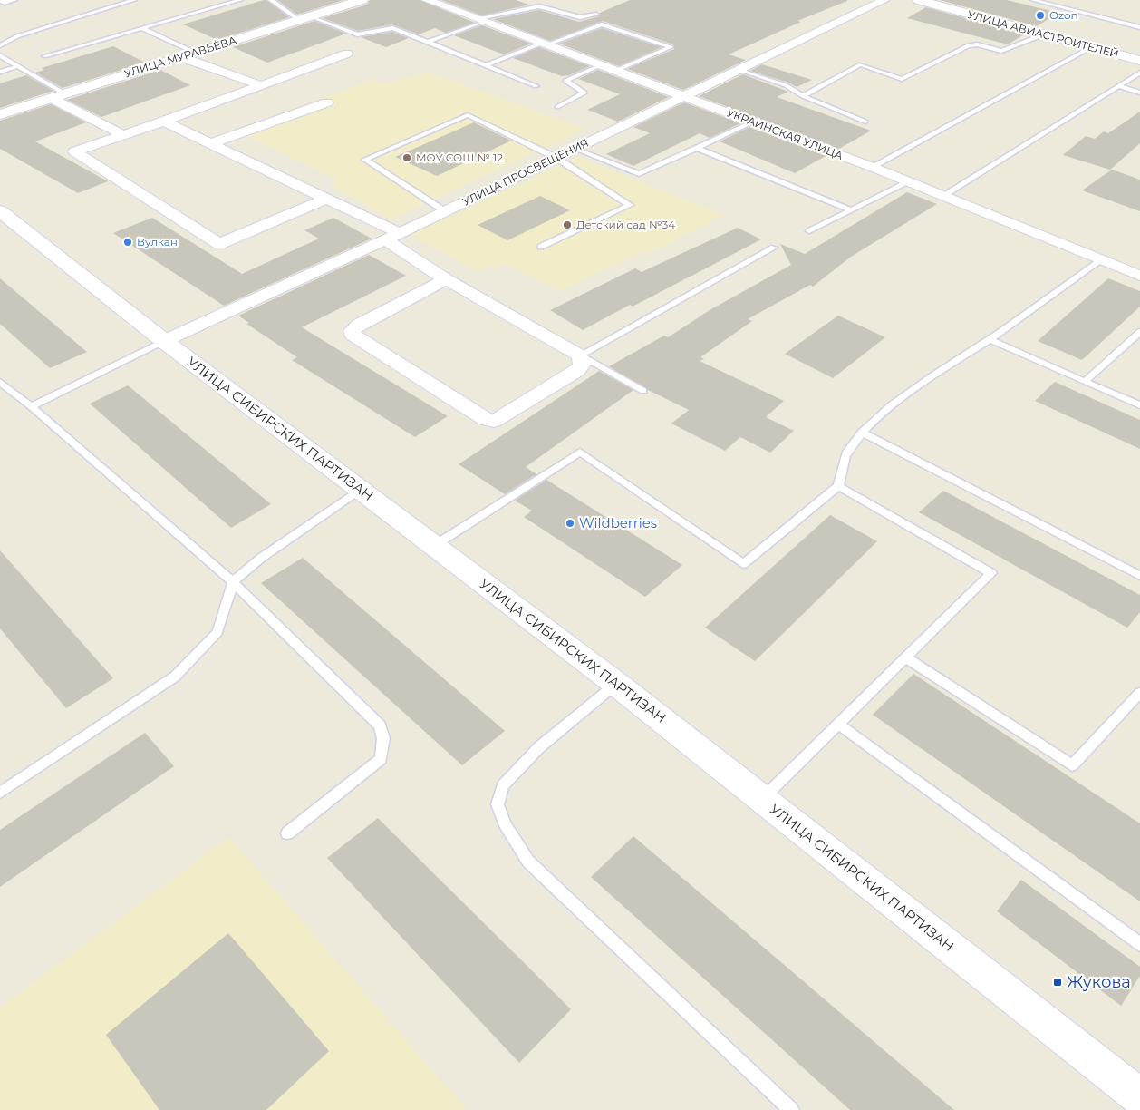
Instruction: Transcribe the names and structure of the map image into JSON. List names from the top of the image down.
{
  "streets": {
    "street": [
      "УЛИЦА АВИАСТРОИТЕЛЕЙ",
      "УЛИЦА МУРАВЬЁВА",
      "УКРАИНСКАЯ УЛИЦА",
      "УЛИЦА ПРОСВЕЩЕНИЯ",
      "УЛИЦА СИБИРСКИХ ПАРТИЗАН"
    ]
  },
  "crossings": [
    ["УКРАИНСКАЯ УЛИЦА", "УЛИЦА ПРОСВЕЩЕНИЯ"],
    ["УЛИЦА ПРОСВЕЩЕНИЯ", "УЛИЦА СИБИРСКИХ ПАРТИЗАН"]
  ],
  "places": {
    "other": [
      "Ozon",
      "МОУ СОШ № 12",
      "Детский сад №34",
      "Вулкан",
      "Wildberries"
    ],
    "transit": ["Жукова"]
  }
}
